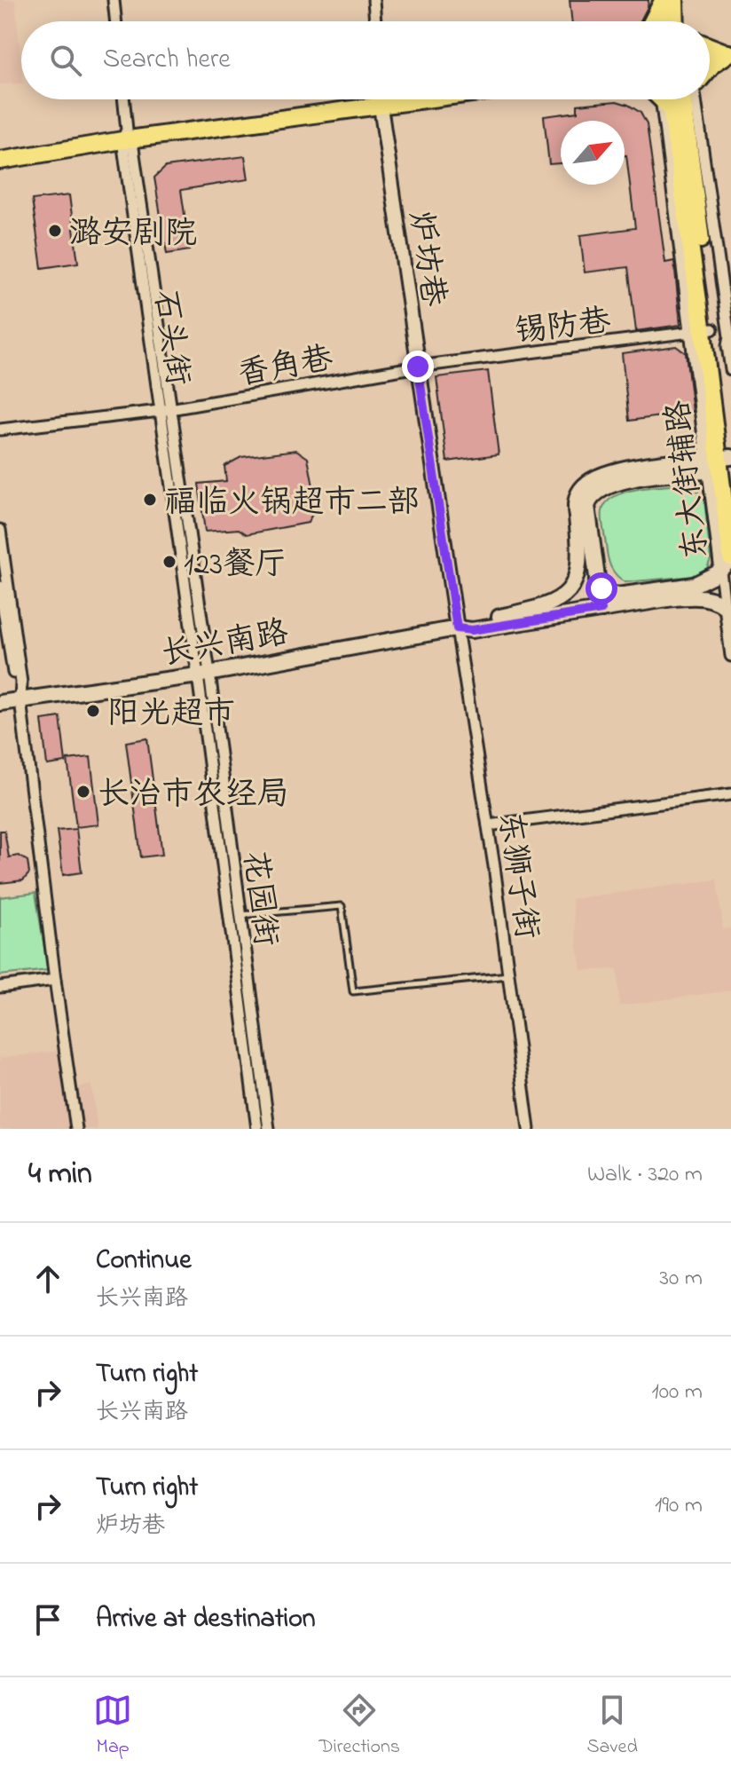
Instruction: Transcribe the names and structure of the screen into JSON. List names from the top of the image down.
{
  "streets": {
    "main road": ["长兴南路"],
    "street": [
      "炉坊巷",
      "锡防巷",
      "石头街",
      "香角巷",
      "东大街辅路",
      "东狮子街",
      "花园街"
    ]
  },
  "crossings": [
    ["炉坊巷", "锡防巷"],
    ["炉坊巷", "香角巷"],
    ["炉坊巷", "长兴南路"],
    ["炉坊巷", "东狮子街"],
    ["锡防巷", "香角巷"],
    ["石头街", "香角巷"],
    ["石头街", "长兴南路"],
    ["石头街", "花园街"],
    ["东大街辅路", "长兴南路"],
    ["长兴南路", "东狮子街"],
    ["长兴南路", "花园街"]
  ],
  "places": [
    "潞安剧院",
    "福临火锅超市二部",
    "123餐厅",
    "阳光超市",
    "长治市农经局"
  ],
  "north": "top right",
  "page": {
    "search": "Search here",
    "heading": ["4 min", "Walk · 320 m"],
    "list": [
      ["Continue", "长兴南路", "30 m"],
      ["Turn right", "长兴南路", "100 m"],
      ["Turn right", "炉坊巷", "190 m"],
      "Arrive at destination"
    ],
    "nav": ["Map", "Directions", "Saved"]
  }
}
